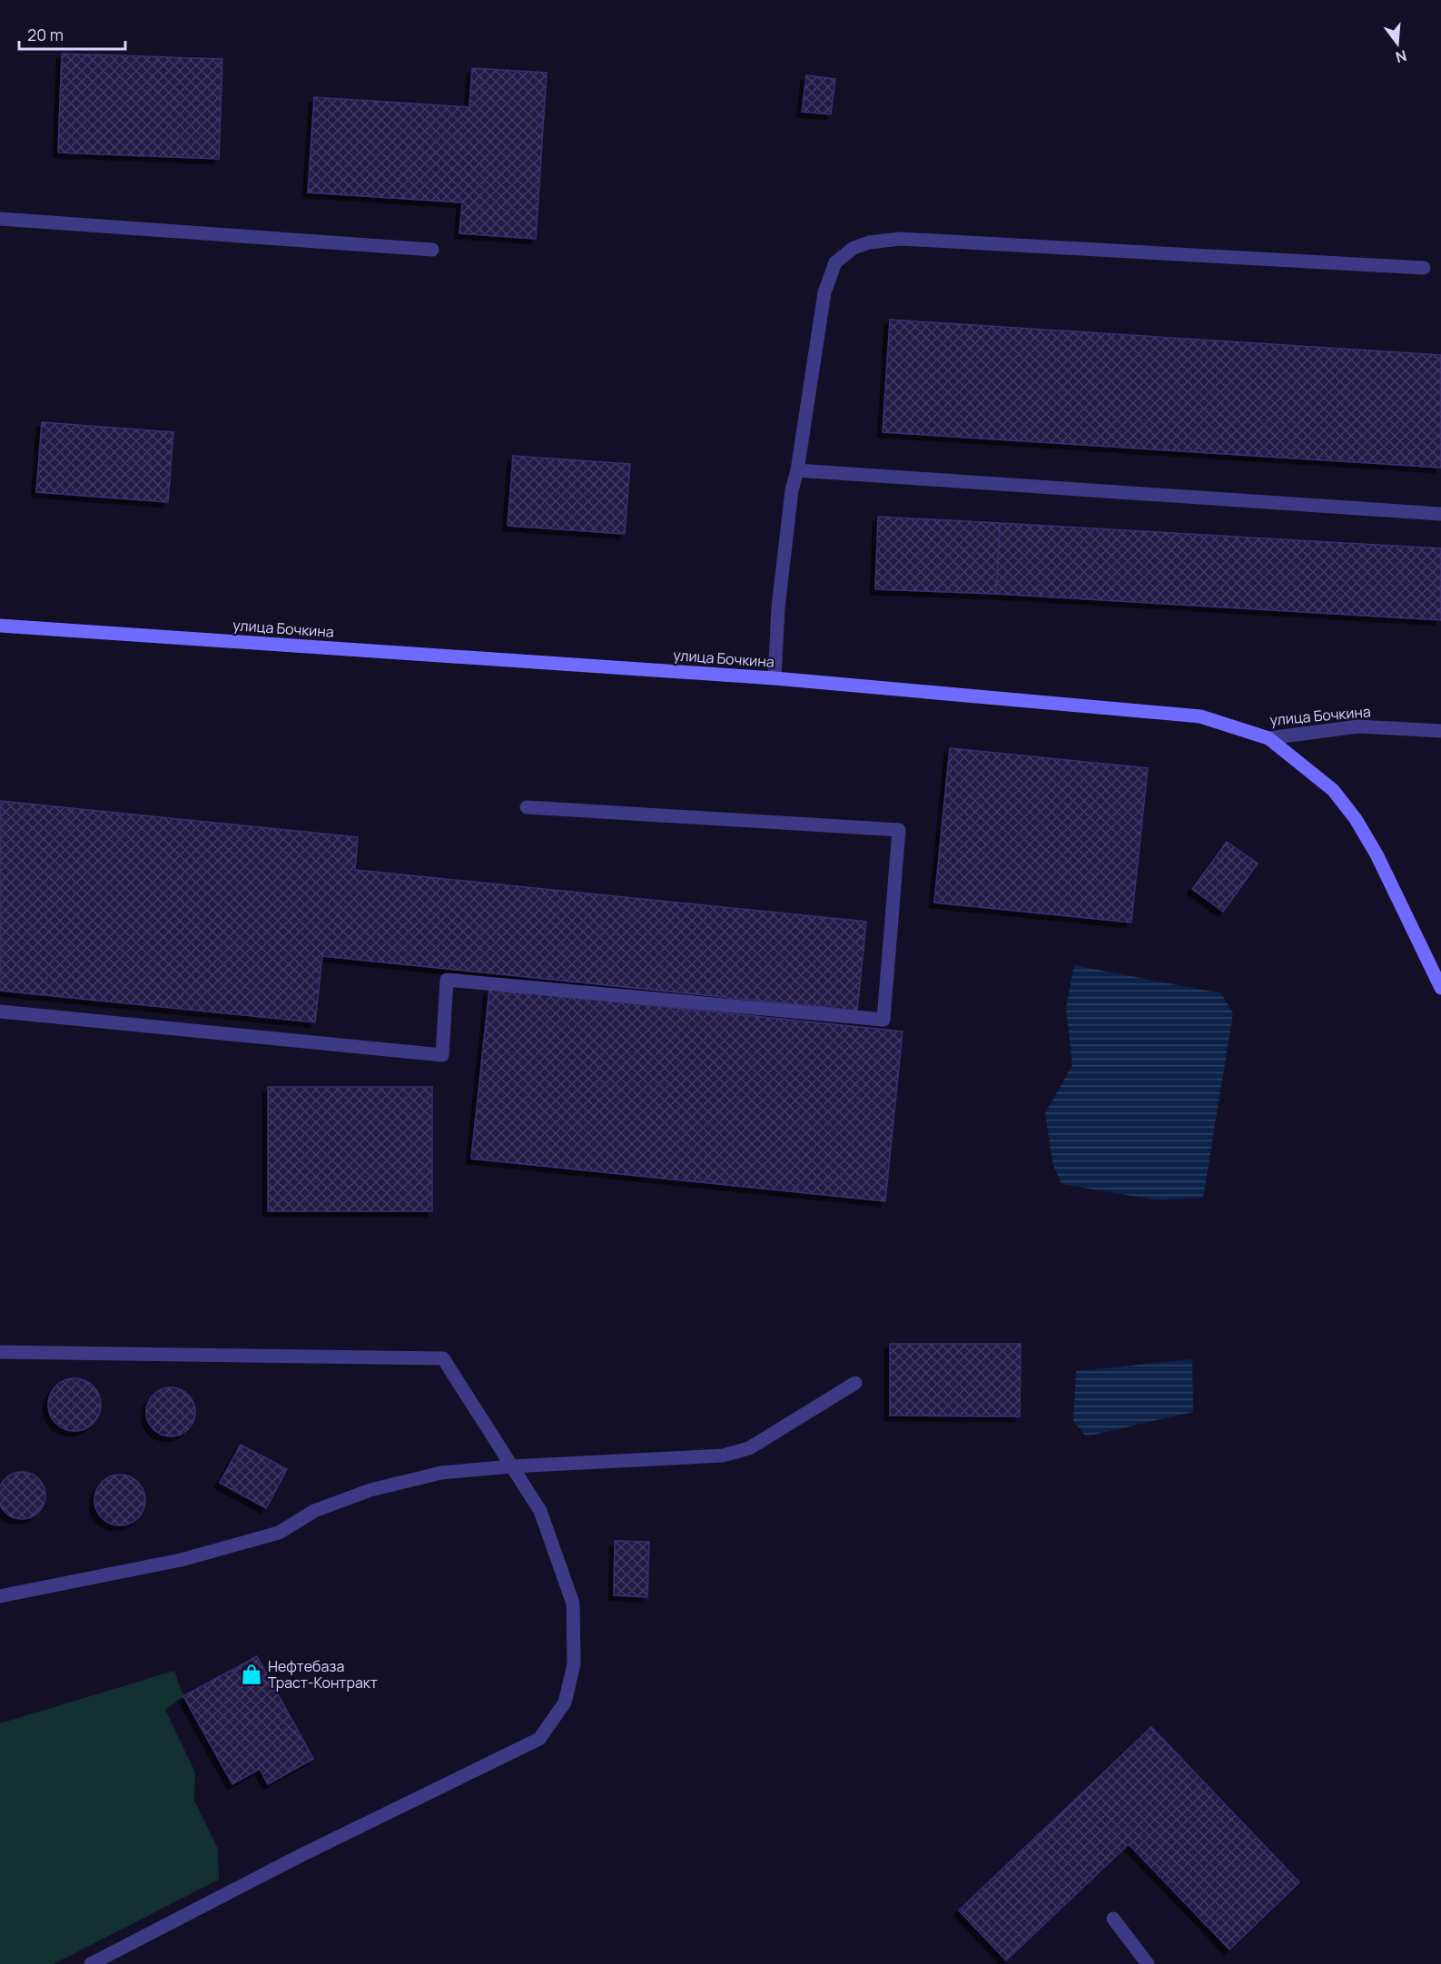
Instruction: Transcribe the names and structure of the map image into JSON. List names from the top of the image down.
{
  "streets": {
    "street": ["улица Бочкина"]
  },
  "places": {
    "shop": ["Нефтебаза Траст-Контракт"]
  },
  "scale_bar": "20 m",
  "north": "bottom"
}
